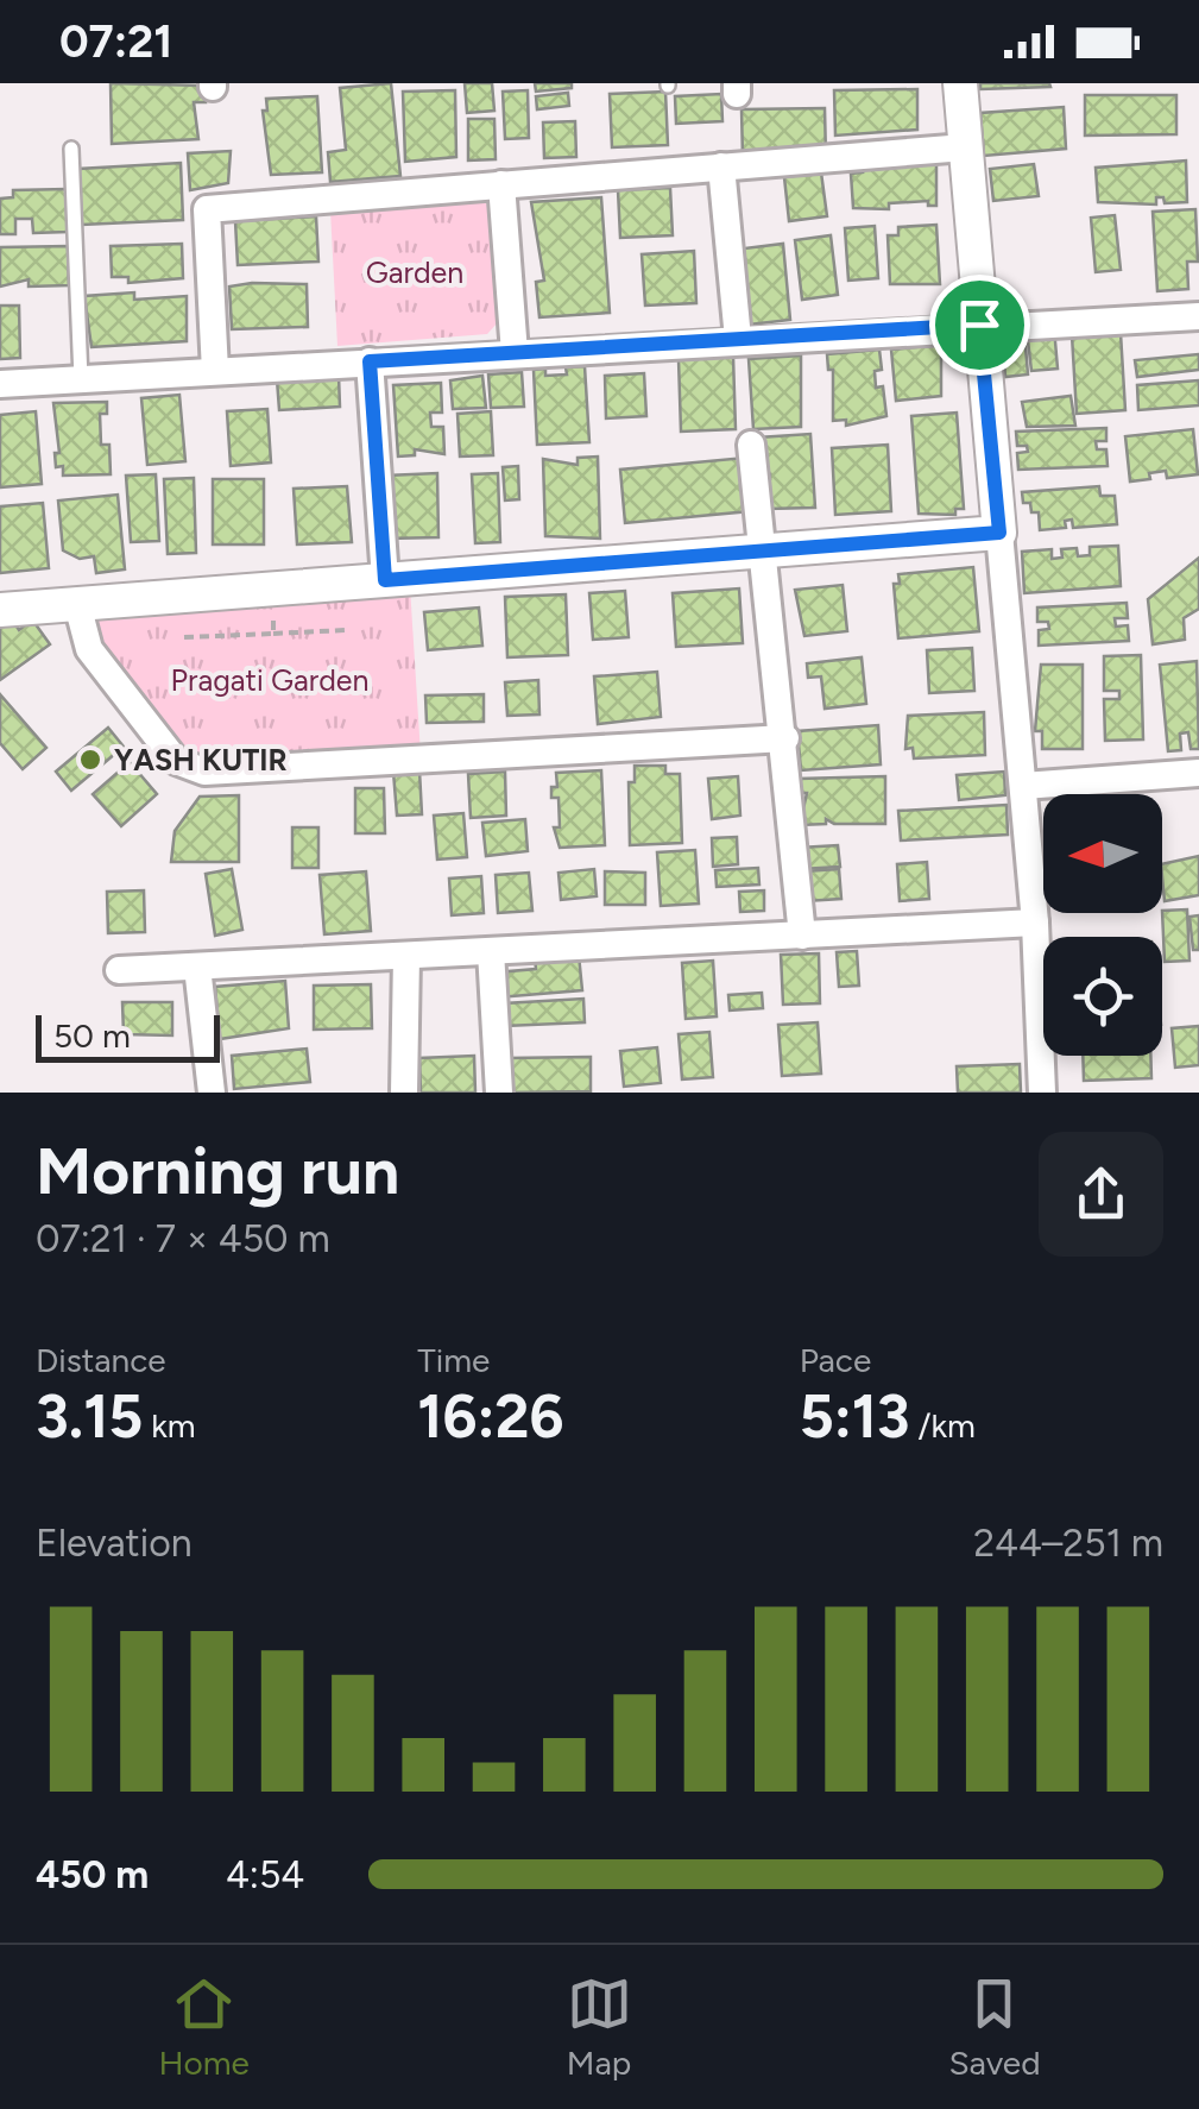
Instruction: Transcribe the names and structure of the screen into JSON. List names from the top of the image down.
{
  "parks": ["Garden", "Pragati Garden"],
  "places": ["YASH KUTIR"],
  "scale_bar": "50 m",
  "north": "left",
  "page": {
    "status": "07:21",
    "scale": "50 m",
    "heading": ["Morning run", "07:21 · 7 × 450 m"],
    "stats": [
      ["Distance", "3.15 km"],
      ["Time", "16:26"],
      ["Pace", "5:13 /km"]
    ],
    "chart": ["Elevation", "244–251 m"],
    "list": [
      {
        "name": "450 m",
        "note": "4:54"
      }
    ],
    "tabs": ["Home", "Map", "Saved"]
  }
}
